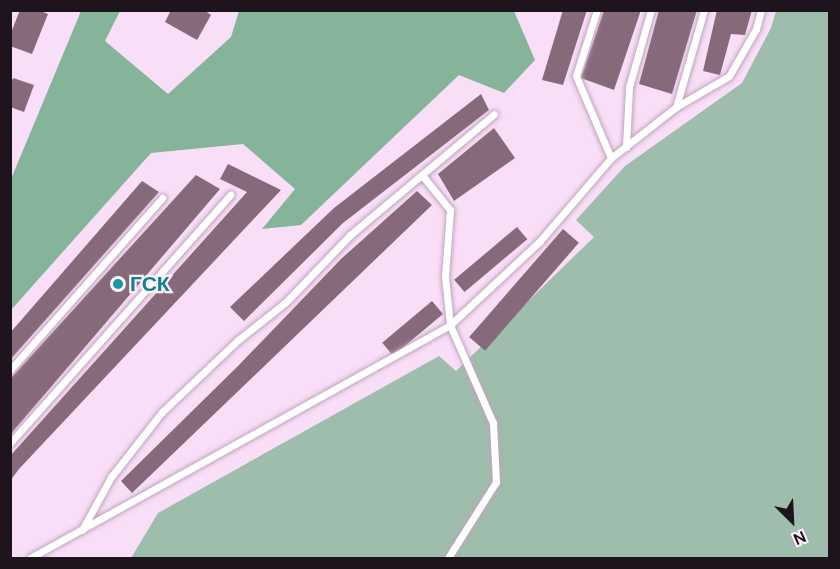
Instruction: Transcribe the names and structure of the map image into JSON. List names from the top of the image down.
{
  "places": ["ГСК"],
  "north": "bottom right"
}
